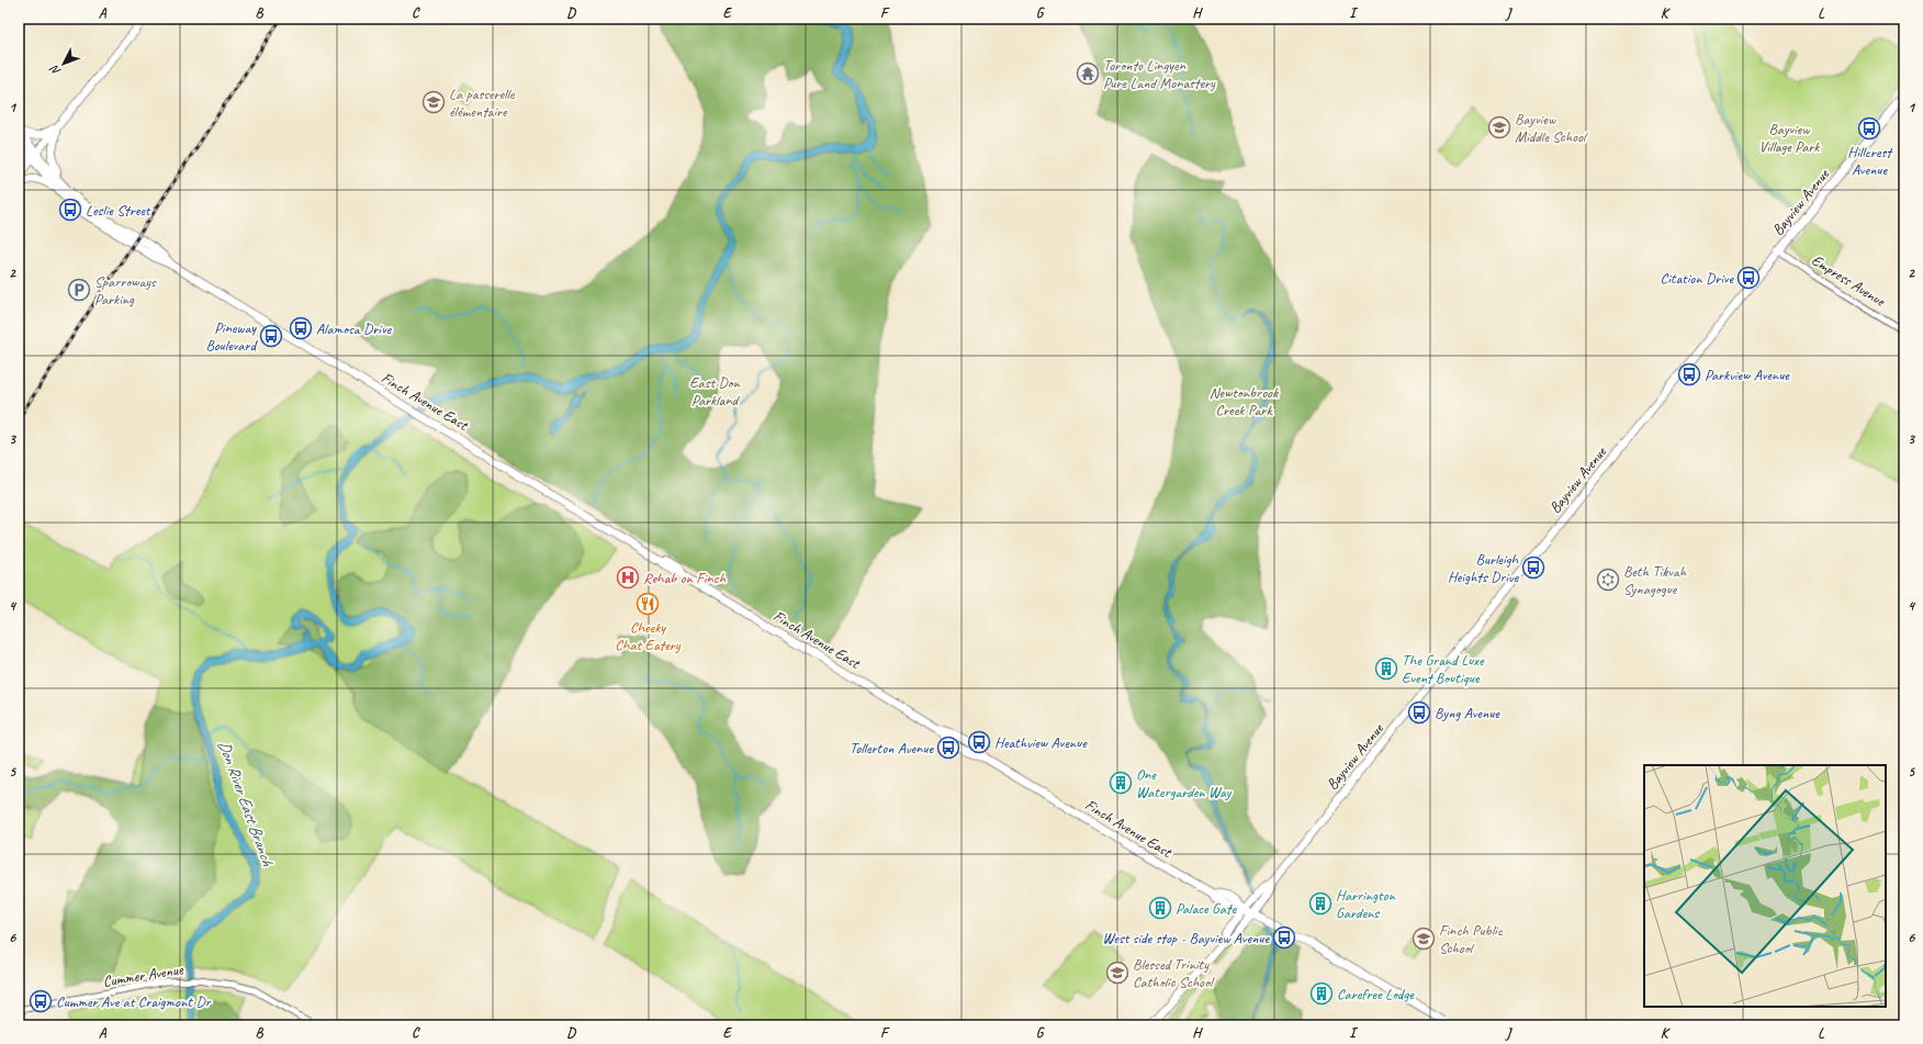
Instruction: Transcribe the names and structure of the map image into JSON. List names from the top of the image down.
{
  "streets": {
    "main road": ["Bayview Avenue", "Finch Avenue East"],
    "street": ["Empress Avenue", "Cummer Avenue"]
  },
  "crossings": [
    ["Bayview Avenue", "Empress Avenue"],
    ["Bayview Avenue", "Finch Avenue East"]
  ],
  "water": ["Don River East Branch"],
  "parks": ["Bayview Village Park", "East Don Parkland", "Newtonbrook Creek Park"],
  "places": {
    "temple": ["Toronto Lingyen Pure Land Monastery"],
    "school or university": [
      "La passerelle élémentaire",
      "Bayview Middle School",
      "Finch Public School",
      "Blessed Trinity Catholic School"
    ],
    "bus stop": [
      "Hillcrest Avenue",
      "Leslie Street",
      "Citation Drive",
      "Alamosa Drive",
      "Pineway Boulevard",
      "Parkview Avenue",
      "Burleigh Heights Drive",
      "Byng Avenue",
      "Heathview Avenue",
      "Tollerton Avenue",
      "West side stop - Bayview Avenue",
      "Cummer Ave at Craigmont Dr"
    ],
    "parking": ["Sparroways Parking"],
    "hospital": ["Rehab on Finch"],
    "synagogue": ["Beth Tikvah Synagogue"],
    "restaurant": ["Cheeky Chat Eatery"],
    "building": [
      "The Grand Luxe Event Boutique",
      "One Watergarden Way",
      "Harrington Gardens",
      "Palace Gate",
      "Carefree Lodge"
    ]
  },
  "north": "bottom left",
  "grid": {
    "columns": [
      "A",
      "B",
      "C",
      "D",
      "E",
      "F",
      "G",
      "H",
      "I",
      "J",
      "K",
      "L"
    ],
    "rows": [
      "1",
      "2",
      "3",
      "4",
      "5",
      "6"
    ]
  }
}
